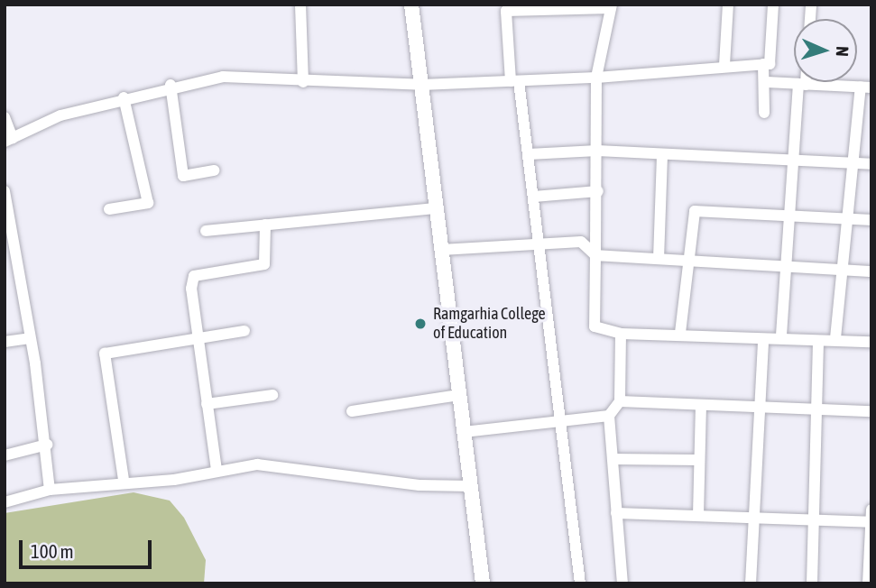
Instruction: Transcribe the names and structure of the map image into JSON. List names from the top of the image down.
{
  "places": ["Ramgarhia College of Education"],
  "scale_bar": "100 m",
  "north": "right"
}
